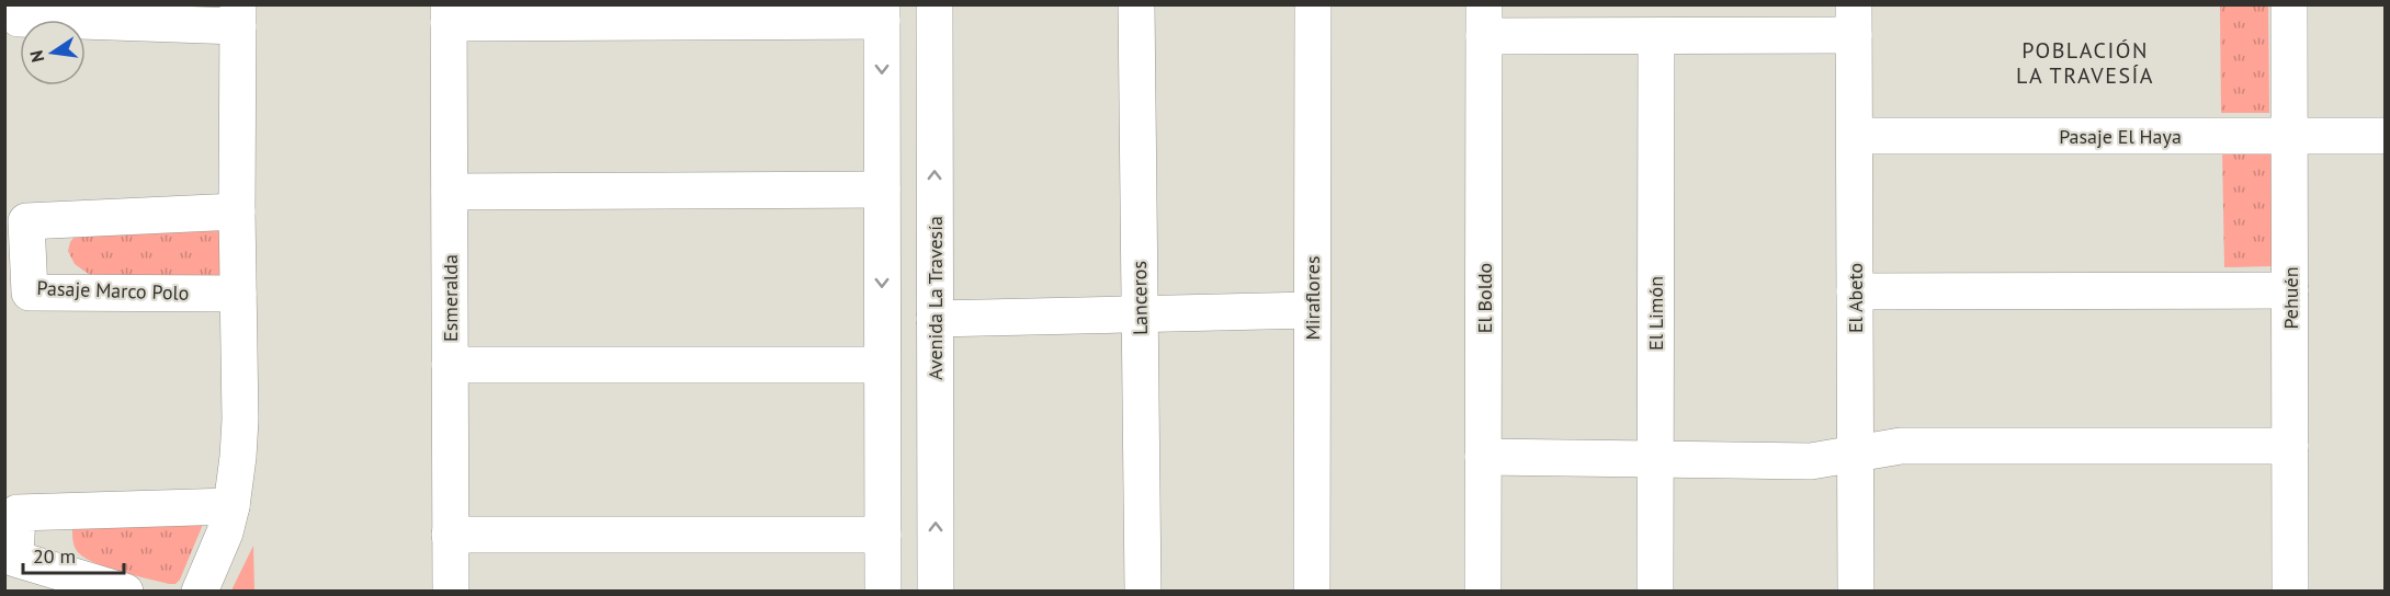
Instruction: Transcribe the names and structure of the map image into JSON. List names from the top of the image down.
{
  "streets": {
    "street": [
      "Pasaje El Haya",
      "Pasaje Marco Polo",
      "Esmeralda",
      "Avenida La Travesía",
      "Lanceros",
      "Miraflores",
      "El Boldo",
      "El Abeto",
      "Pehuén",
      "El Limón"
    ]
  },
  "crossings": [
    ["Pasaje El Haya", "El Abeto"],
    ["Pasaje El Haya", "Pehuén"]
  ],
  "districts": ["POBLACIÓN LA TRAVESÍA"],
  "scale_bar": "20 m",
  "north": "left"
}
